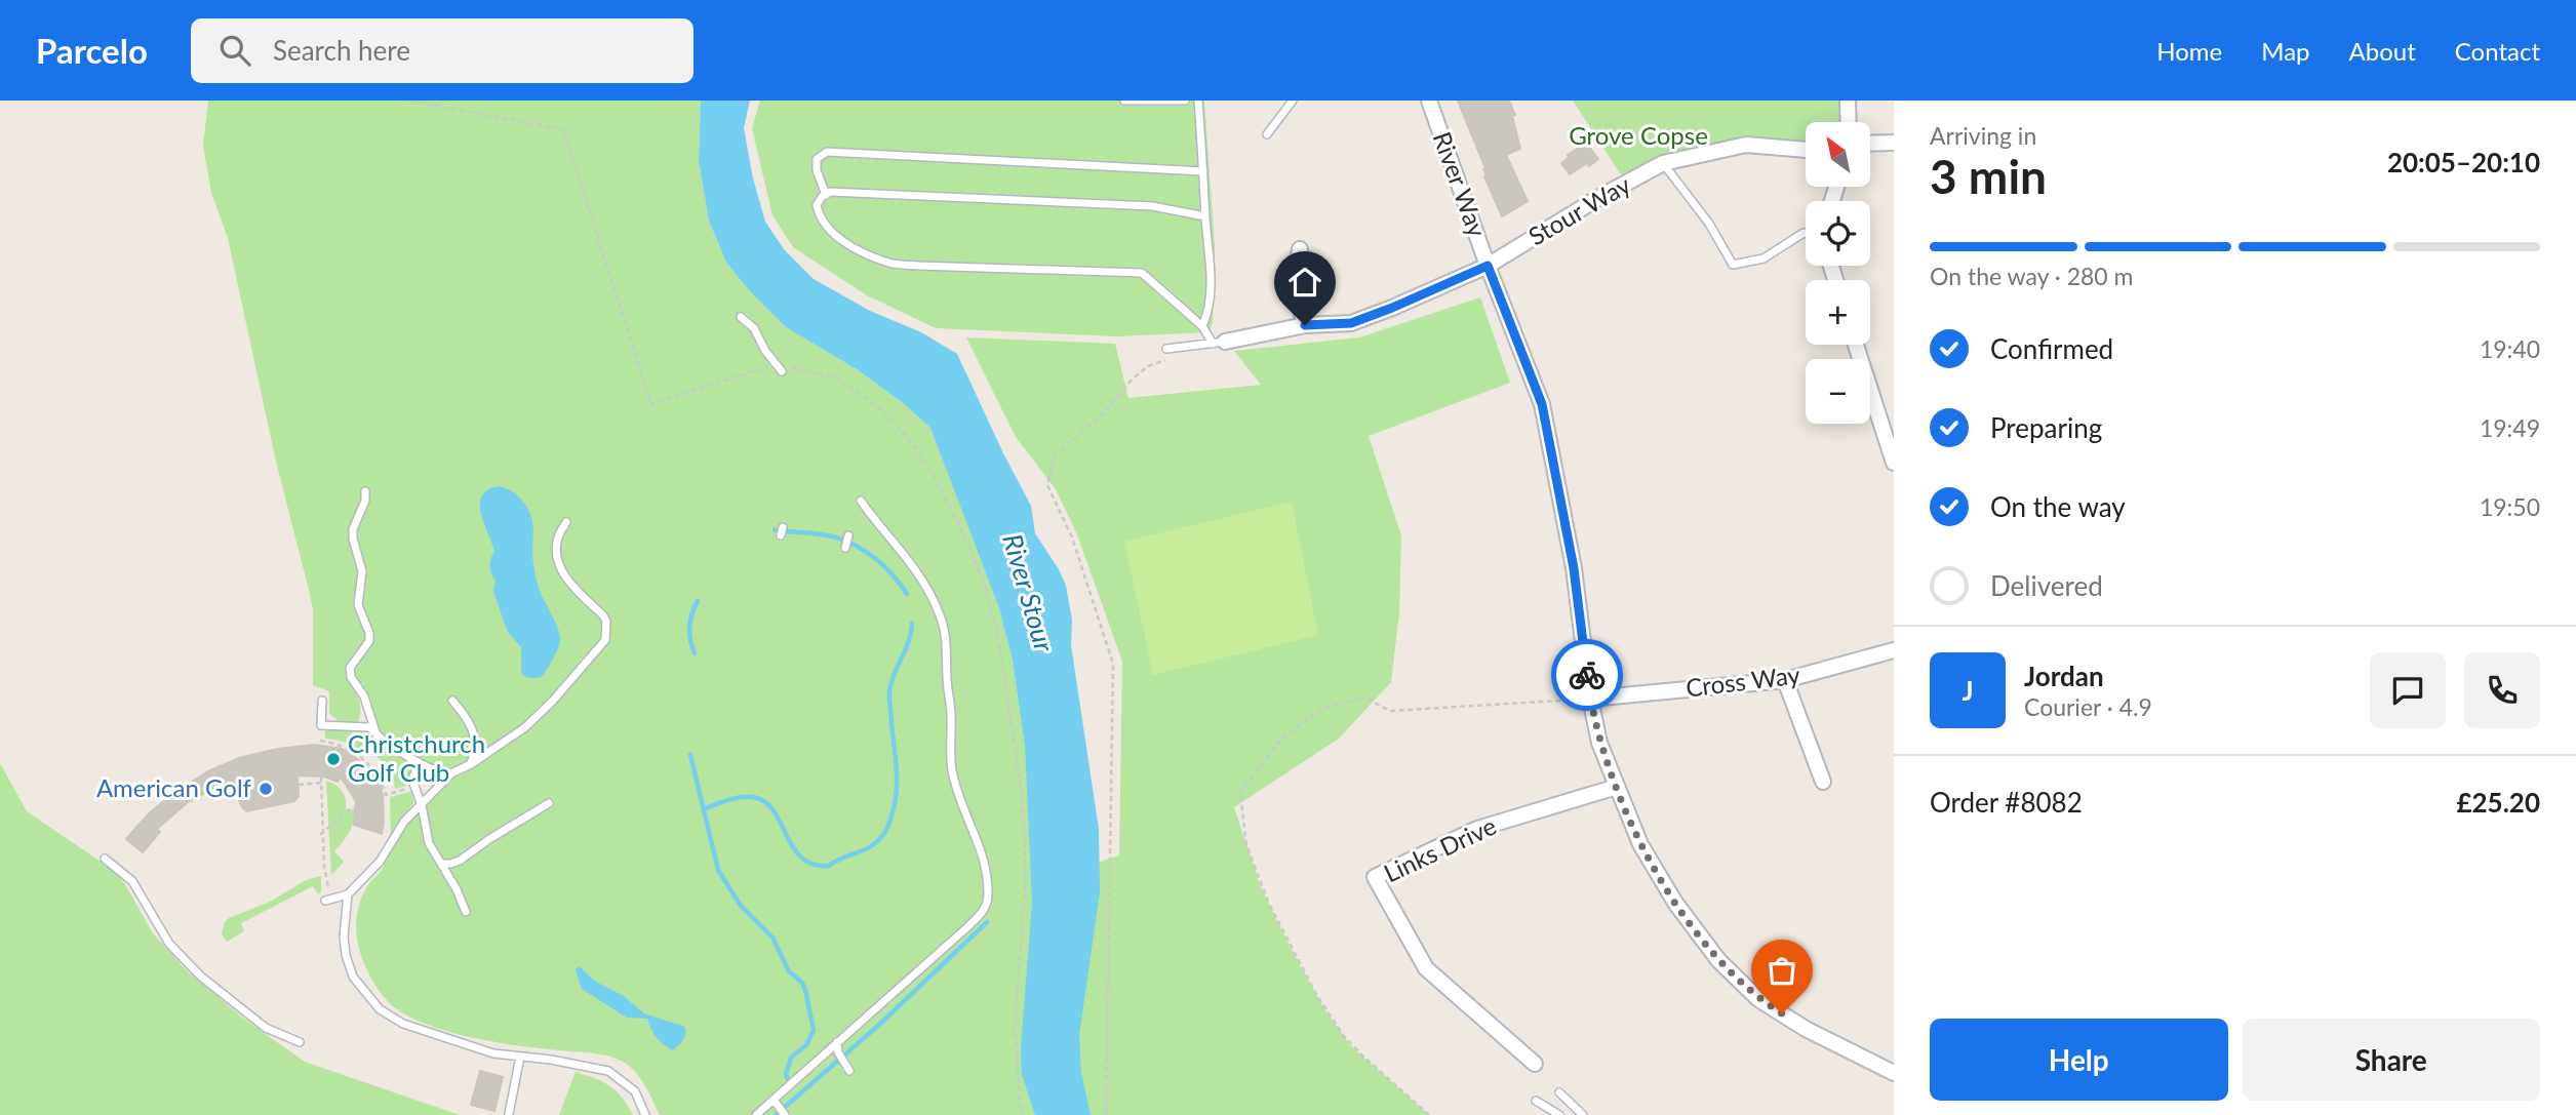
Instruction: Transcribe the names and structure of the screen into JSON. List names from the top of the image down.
{
  "streets": {
    "street": [
      "River Way",
      "Stour Way",
      "Cross Way",
      "Links Drive"
    ]
  },
  "crossings": [
    ["River Way", "Stour Way"],
    ["River Way", "Cross Way"],
    ["River Way", "Links Drive"]
  ],
  "water": ["River Stour"],
  "parks": ["Grove Copse"],
  "places": ["Christchurch Golf Club", "American Golf"],
  "north": "top left",
  "page": {
    "header": "Parcelo",
    "search": "Search here",
    "nav": [
      "Home",
      "Map",
      "About",
      "Contact"
    ],
    "heading": ["3 min", "Arriving in", "20:05–20:10"],
    "panel": [
      "Jordan",
      "Courier · 4.9",
      "Order #8082",
      "£25.20"
    ],
    "map_buttons": ["+", "−"],
    "bar": "On the way · 280 m",
    "list": [
      ["Confirmed", "19:40"],
      ["Preparing", "19:49"],
      ["On the way", "19:50"],
      "Delivered"
    ],
    "round": "J",
    "buttons": ["Help", "Share"]
  }
}
